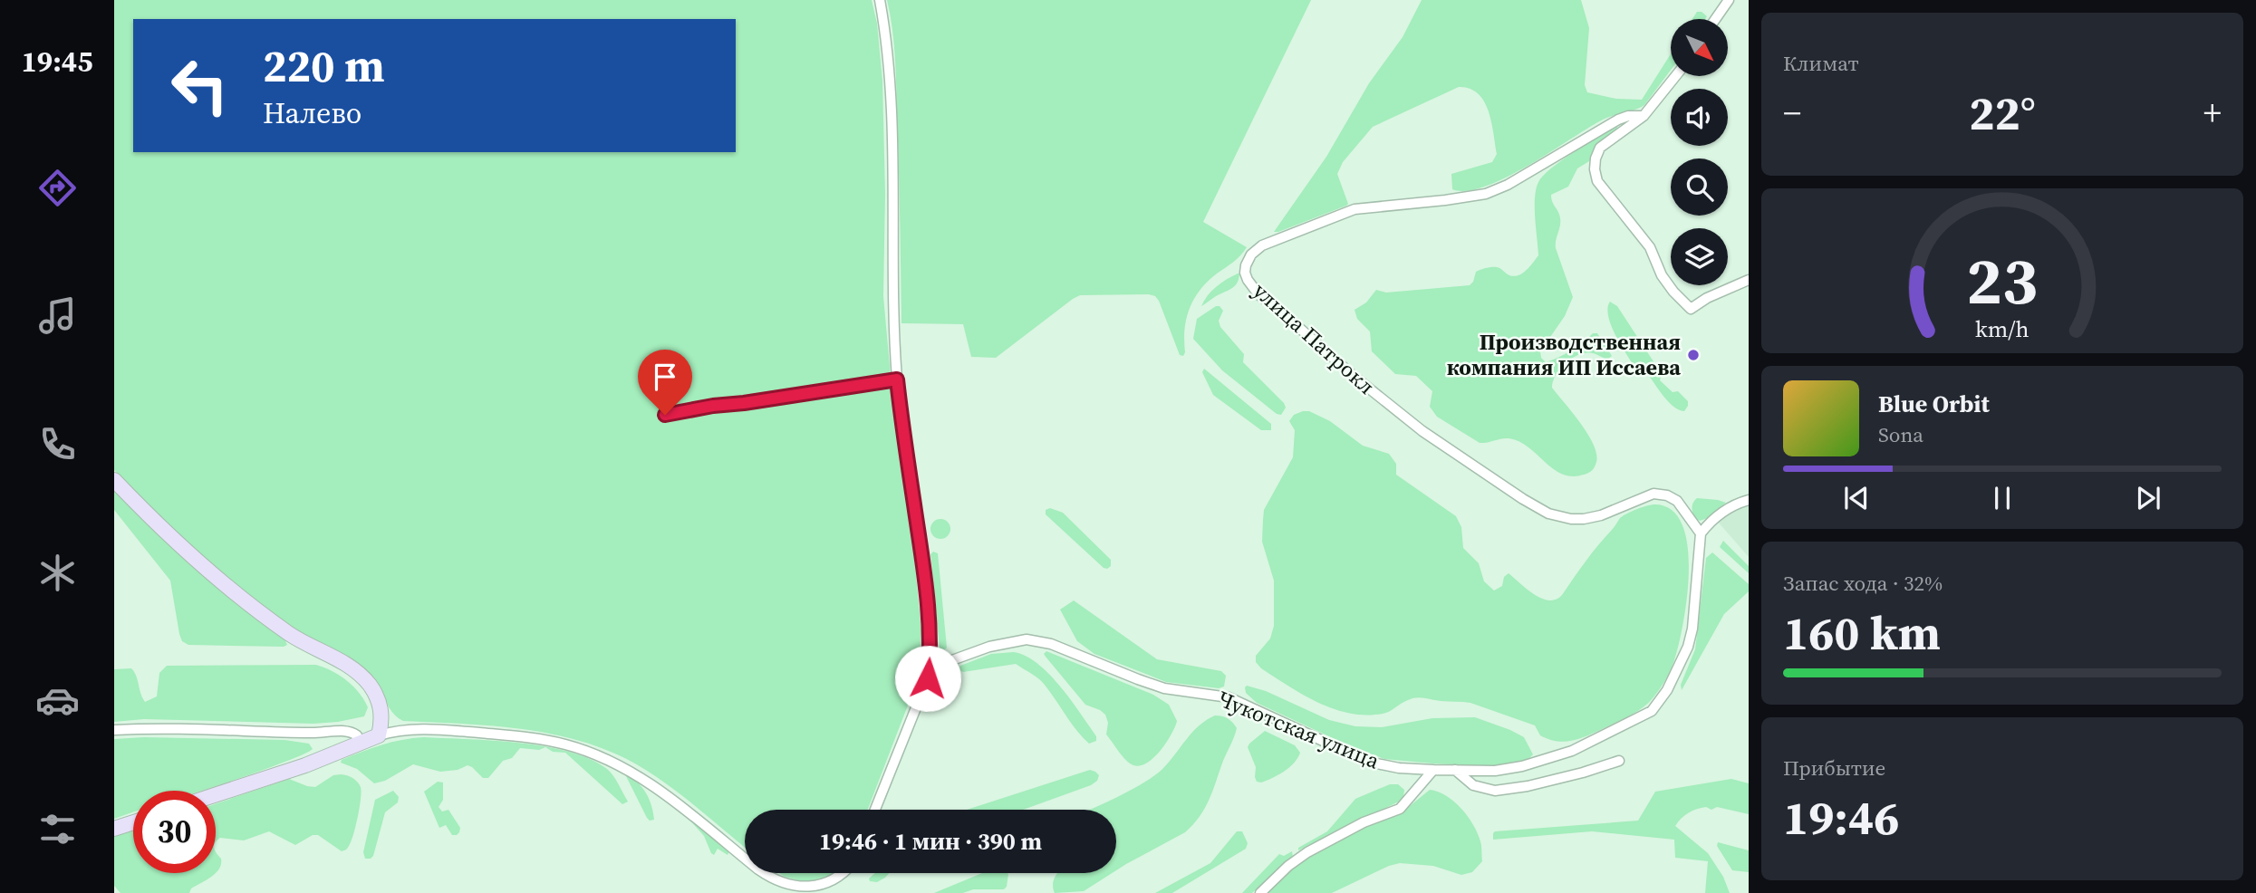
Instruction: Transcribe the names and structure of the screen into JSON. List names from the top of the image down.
{
  "streets": {
    "street": ["улица Патрокл", "Чукотская улица"]
  },
  "crossings": [
    ["улица Патрокл", "Чукотская улица"]
  ],
  "places": ["Производственная компания ИП Иссаева"],
  "north": "bottom right",
  "page": {
    "tabs": "19:45",
    "tile": [
      "Климат",
      ["Запас хода · 32%", "160 km"],
      ["Прибытие", "19:46"]
    ],
    "turn": ["220 m", "Налево"],
    "heat": ["−", "22°", "+"],
    "song": ["Blue Orbit", "Sona"],
    "limit": "30",
    "trip": "19:46 · 1 мин · 390 m",
    "gauge": ["23", "km/h"]
  }
}
